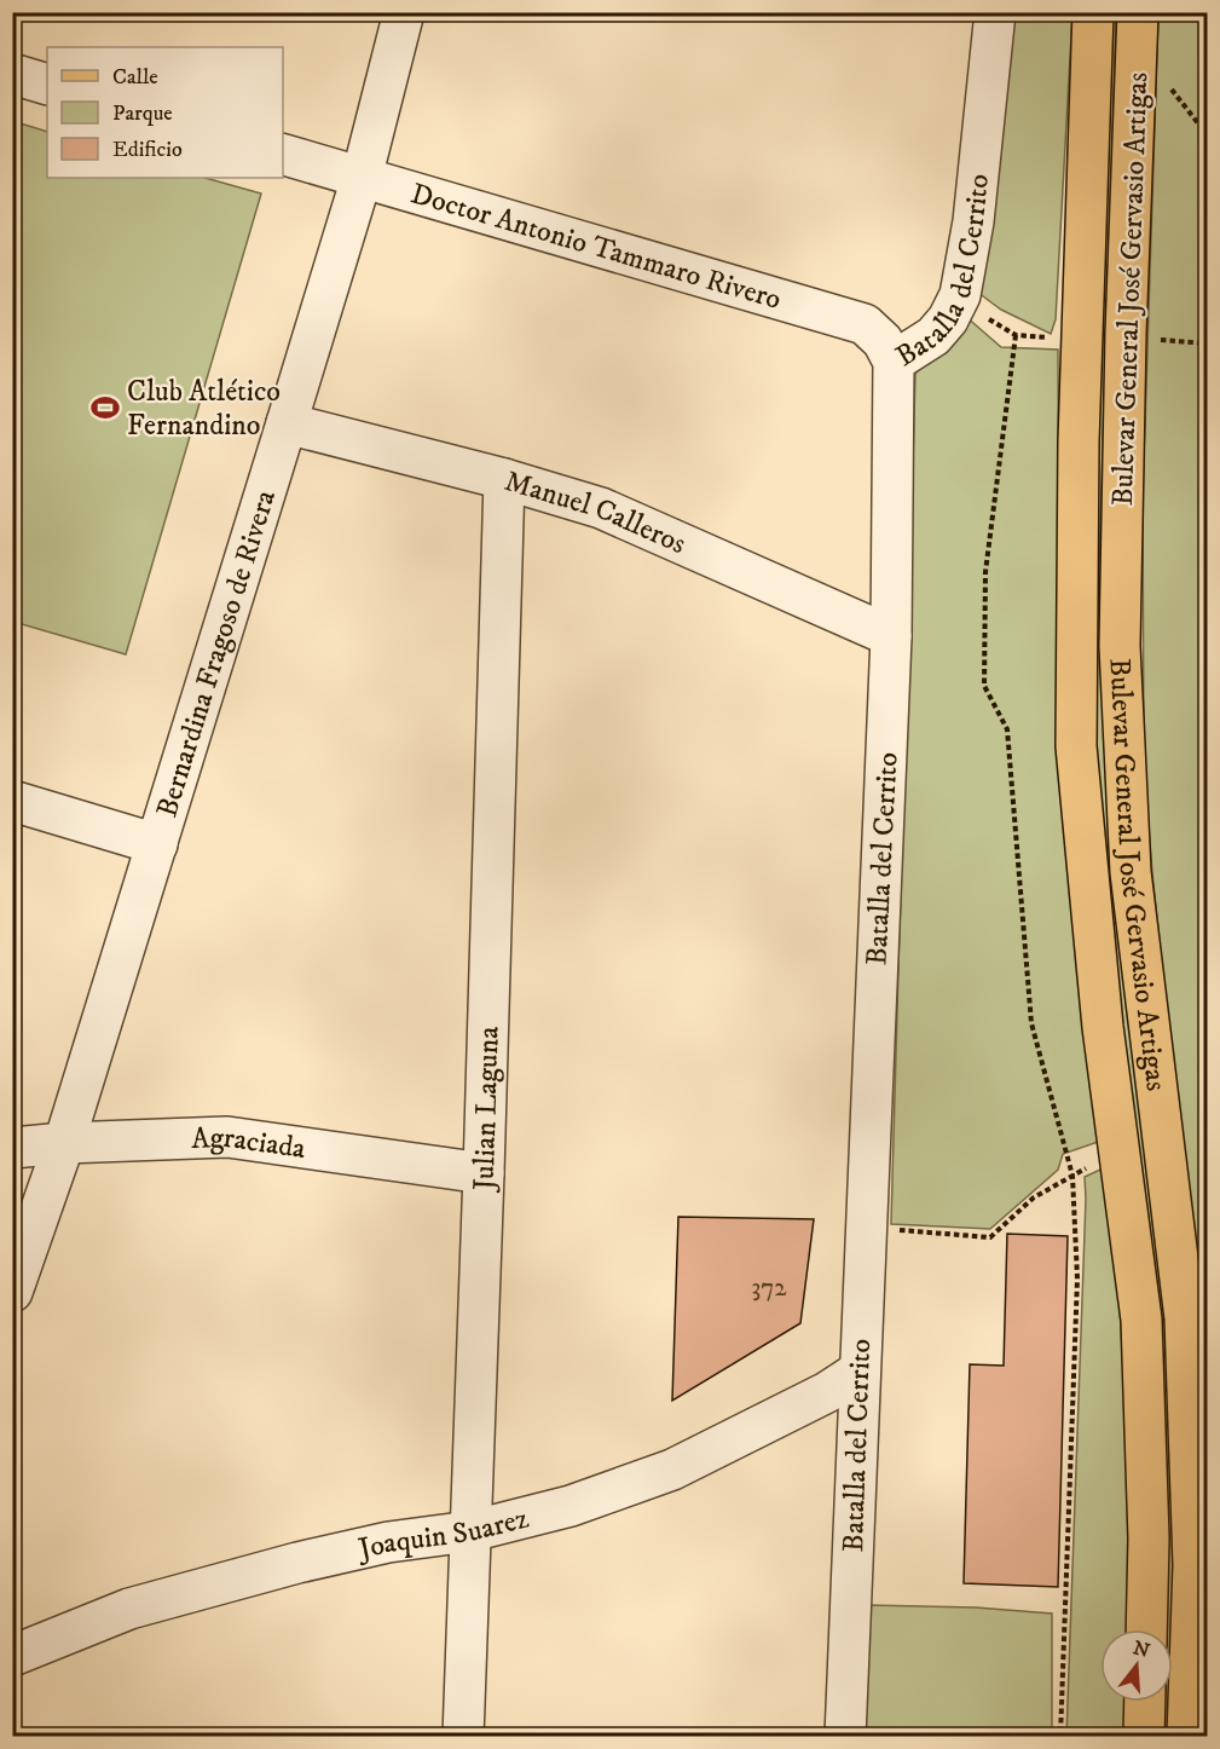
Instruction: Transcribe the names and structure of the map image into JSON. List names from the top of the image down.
{
  "streets": {
    "main road": ["Bulevar General José Gervasio Artigas"],
    "street": [
      "Doctor Antonio Tammaro Rivero",
      "Batalla del Cerrito",
      "Manuel Calleros",
      "Bernardina Fragoso de Rivera",
      "Julian Laguna",
      "Agraciada",
      "Joaquin Suarez"
    ]
  },
  "crossings": [
    ["Doctor Antonio Tammaro Rivero", "Batalla del Cerrito"],
    ["Doctor Antonio Tammaro Rivero", "Bernardina Fragoso de Rivera"],
    ["Batalla del Cerrito", "Manuel Calleros"],
    ["Batalla del Cerrito", "Joaquin Suarez"],
    ["Manuel Calleros", "Bernardina Fragoso de Rivera"],
    ["Manuel Calleros", "Julian Laguna"],
    ["Bernardina Fragoso de Rivera", "Agraciada"],
    ["Julian Laguna", "Agraciada"],
    ["Julian Laguna", "Joaquin Suarez"]
  ],
  "places": {
    "sports": ["Club Atlético Fernandino"]
  },
  "house_numbers": ["372"],
  "legend": ["Calle", "Parque", "Edificio"],
  "north": "top"
}
